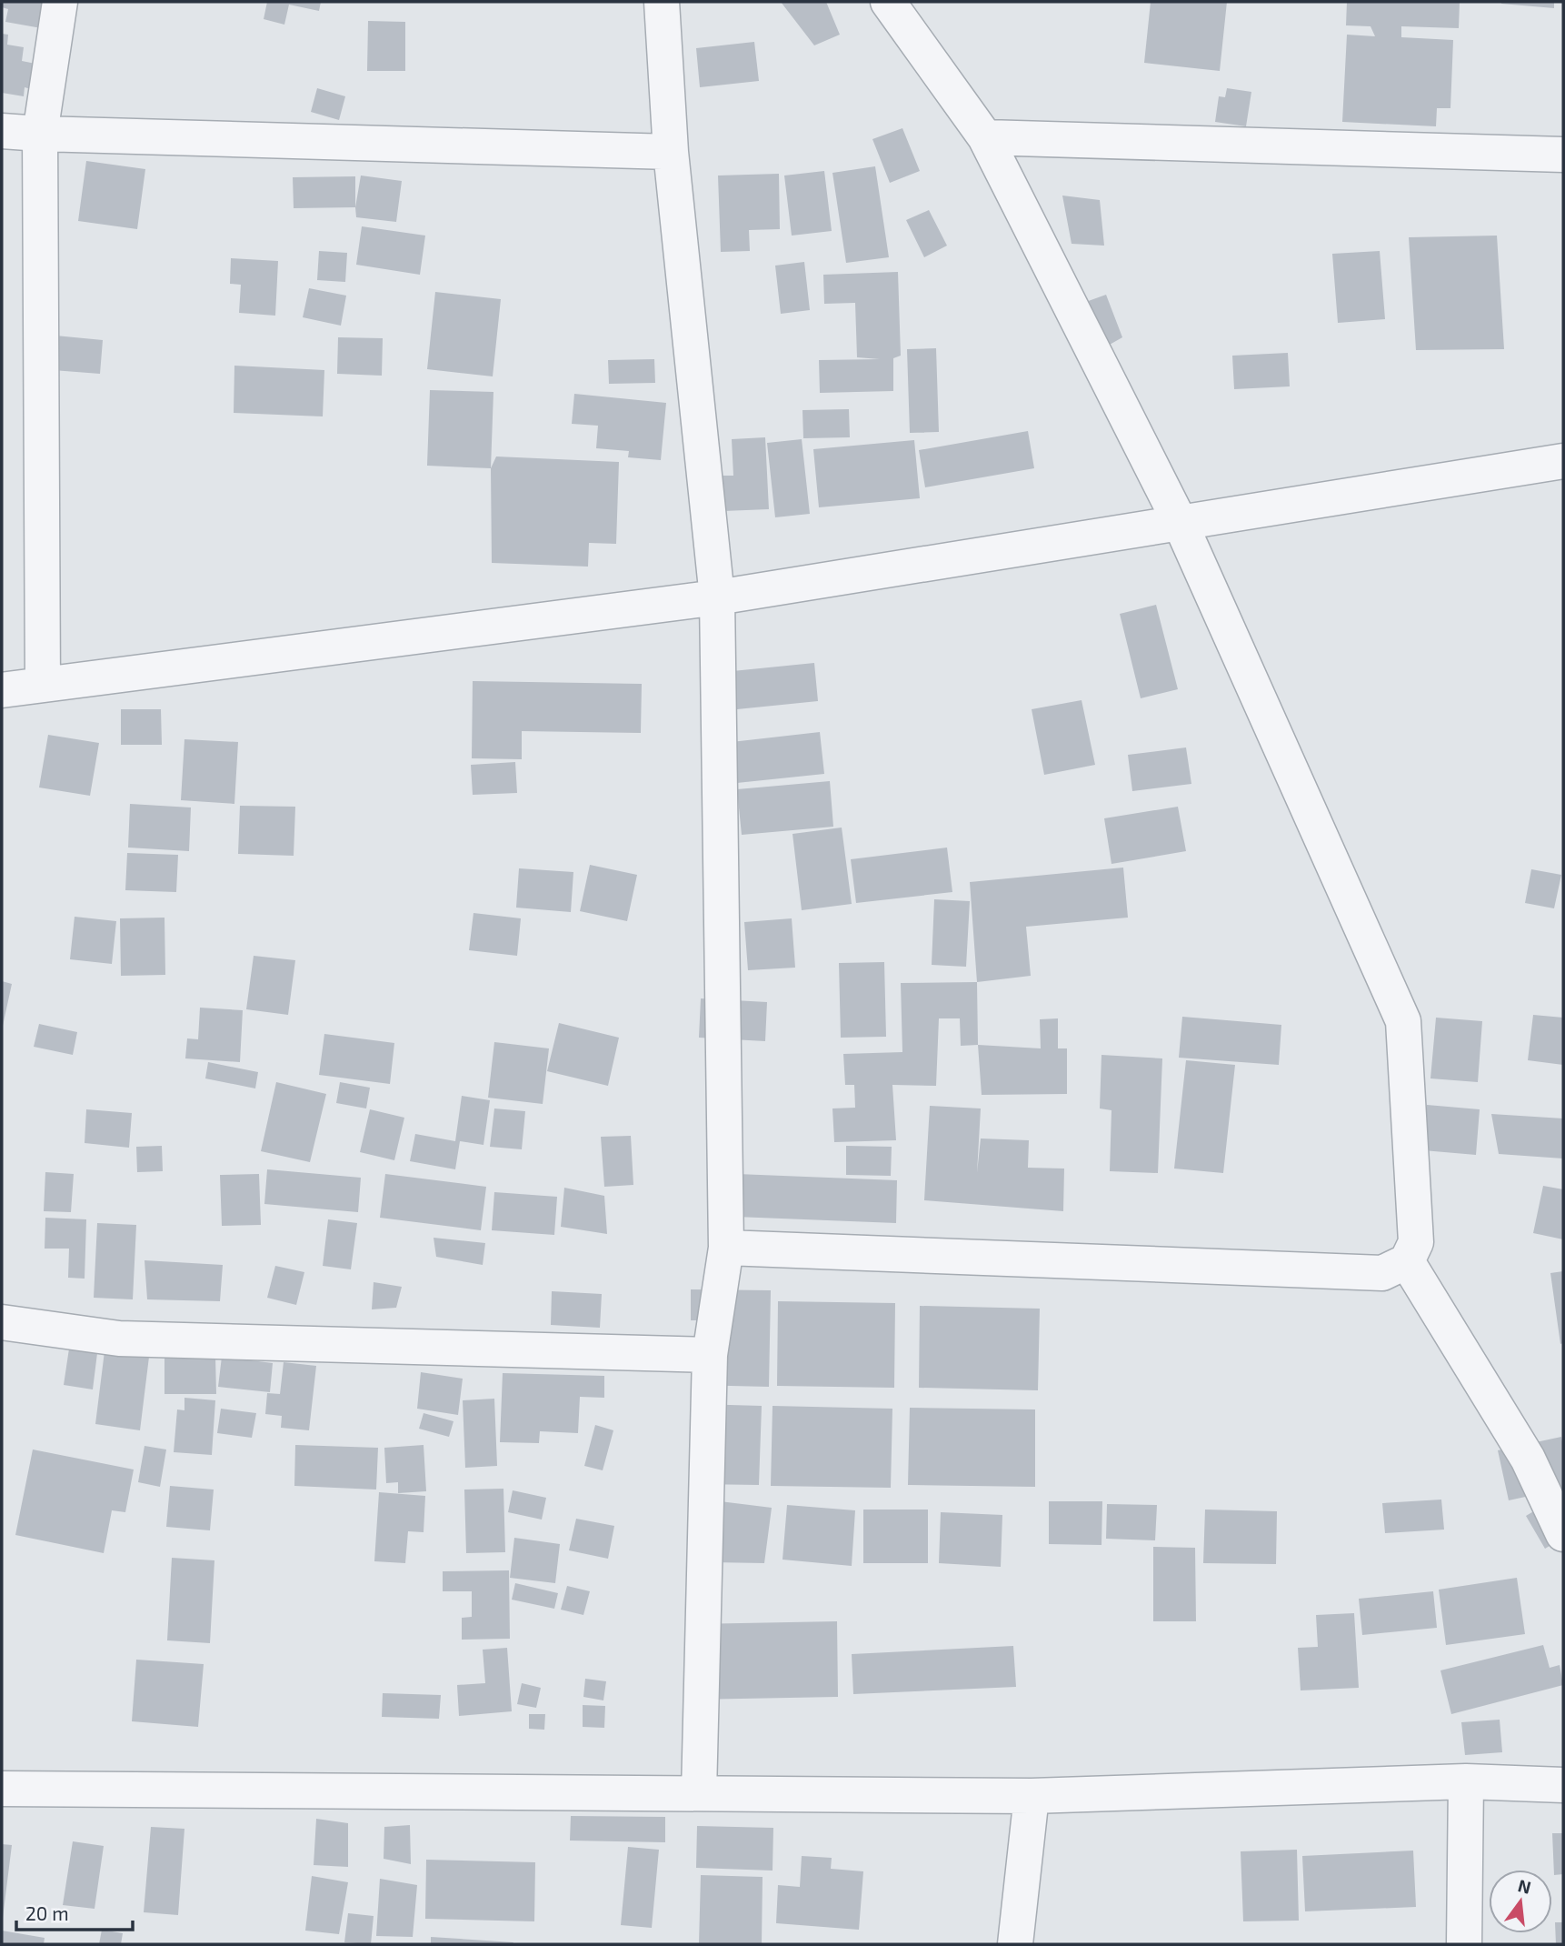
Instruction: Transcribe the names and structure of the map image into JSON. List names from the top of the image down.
{
  "scale_bar": "20 m",
  "north": "top"
}
